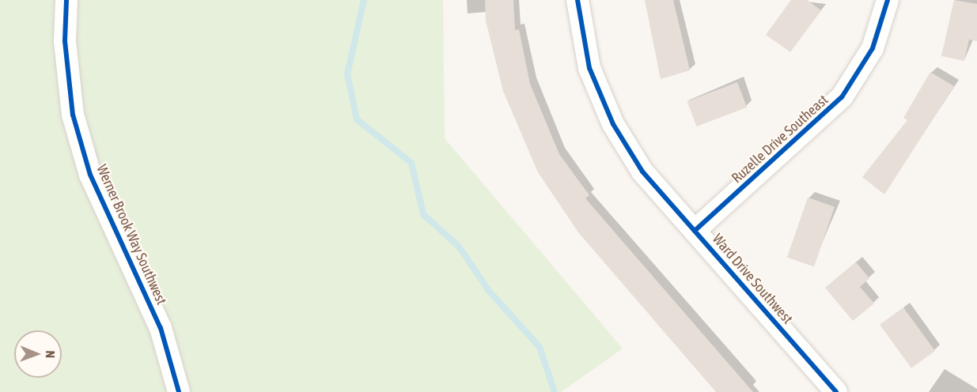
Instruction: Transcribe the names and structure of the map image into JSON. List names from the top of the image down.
{
  "streets": {
    "street": ["Ruzelle Drive Southeast", "Werner Brook Way Southwest", "Ward Drive Southwest"]
  },
  "crossings": [
    ["Ruzelle Drive Southeast", "Ward Drive Southwest"]
  ],
  "north": "right"
}
